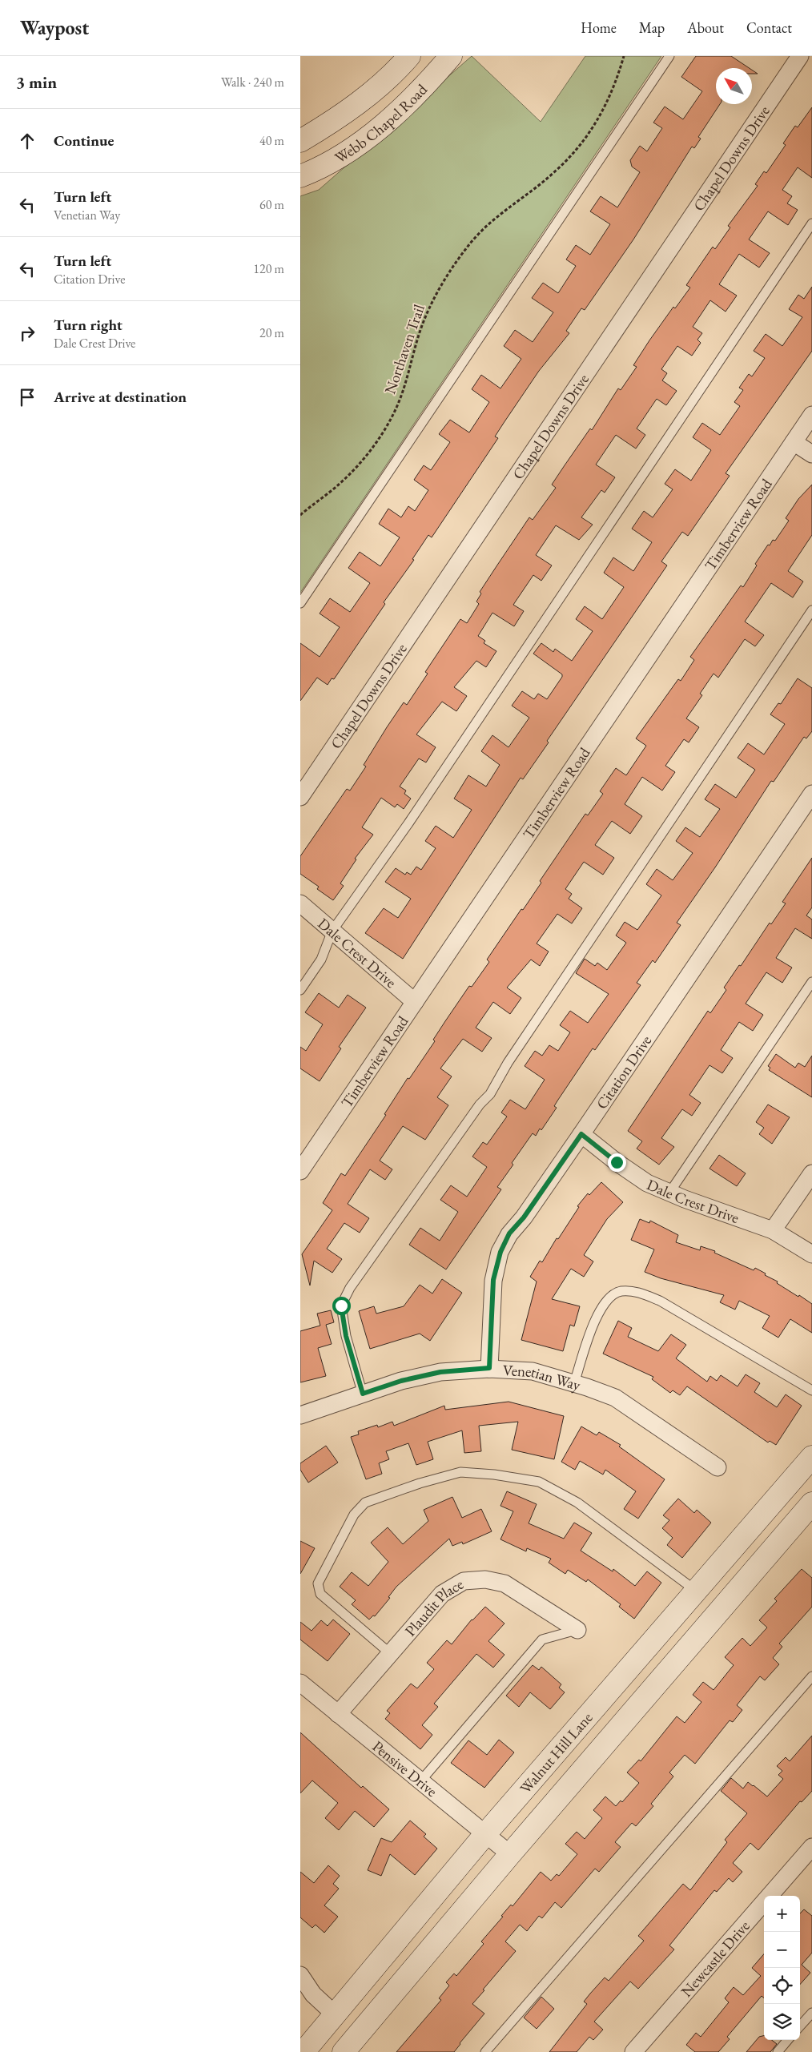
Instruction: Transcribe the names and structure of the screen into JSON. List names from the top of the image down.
{
  "streets": {
    "main road": ["Webb Chapel Road", "Walnut Hill Lane"],
    "street": [
      "Chapel Downs Drive",
      "Timberview Road",
      "Dale Crest Drive",
      "Citation Drive",
      "Venetian Way",
      "Plaudit Place",
      "Pensive Drive",
      "Newcastle Drive"
    ],
    "path": ["Northaven Trail"]
  },
  "crossings": [
    ["Timberview Road", "Dale Crest Drive"],
    ["Dale Crest Drive", "Citation Drive"],
    ["Citation Drive", "Venetian Way"],
    ["Plaudit Place", "Pensive Drive"],
    ["Walnut Hill Lane", "Pensive Drive"]
  ],
  "north": "top left",
  "page": {
    "header": "Waypost",
    "nav": [
      "Home",
      "Map",
      "About",
      "Contact"
    ],
    "heading": ["3 min", "Walk · 240 m"],
    "list": [
      ["Continue", "40 m"],
      ["Turn left", "Venetian Way", "60 m"],
      ["Turn left", "Citation Drive", "120 m"],
      ["Turn right", "Dale Crest Drive", "20 m"],
      "Arrive at destination"
    ],
    "map_buttons": ["+", "−"]
  }
}
